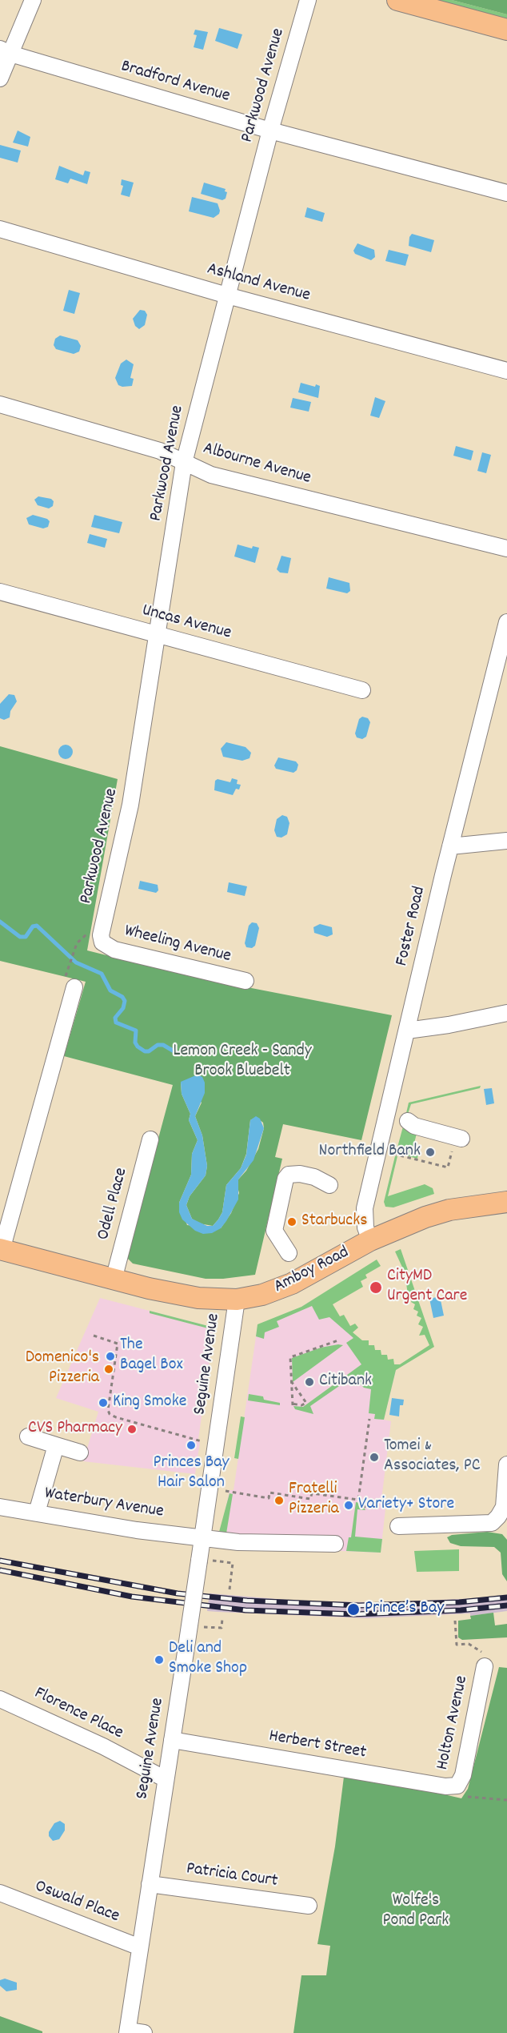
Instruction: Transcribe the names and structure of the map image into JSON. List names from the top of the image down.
{
  "streets": {
    "main road": ["Amboy Road"],
    "street": [
      "Bradford Avenue",
      "Parkwood Avenue",
      "Ashland Avenue",
      "Albourne Avenue",
      "Uncas Avenue",
      "Foster Road",
      "Wheeling Avenue",
      "Odell Place",
      "Seguine Avenue",
      "Waterbury Avenue",
      "Florence Place",
      "Holton Avenue",
      "Herbert Street",
      "Patricia Court",
      "Oswald Place"
    ]
  },
  "crossings": [
    ["Bradford Avenue", "Parkwood Avenue"],
    ["Parkwood Avenue", "Ashland Avenue"],
    ["Parkwood Avenue", "Albourne Avenue"],
    ["Parkwood Avenue", "Uncas Avenue"],
    ["Parkwood Avenue", "Wheeling Avenue"],
    ["Foster Road", "Amboy Road"],
    ["Odell Place", "Amboy Road"],
    ["Amboy Road", "Seguine Avenue"],
    ["Seguine Avenue", "Waterbury Avenue"],
    ["Seguine Avenue", "Florence Place"],
    ["Seguine Avenue", "Herbert Street"],
    ["Seguine Avenue", "Patricia Court"],
    ["Seguine Avenue", "Oswald Place"],
    ["Holton Avenue", "Herbert Street"]
  ],
  "parks": ["Lemon Creek - Sandy Brook Bluebelt", "Wolfe's Pond Park"],
  "places": [
    "Northfield Bank",
    "Starbucks",
    "CityMD Urgent Care",
    "The Bagel Box",
    "Domenico's Pizzeria",
    "Citibank",
    "King Smoke",
    "CVS Pharmacy",
    "Princes Bay Hair Salon",
    "Tomei & Associates, PC",
    "Fratelli Pizzeria",
    "Variety+ Store",
    "Prince’s Bay",
    "Deli and Smoke Shop"
  ]
}
